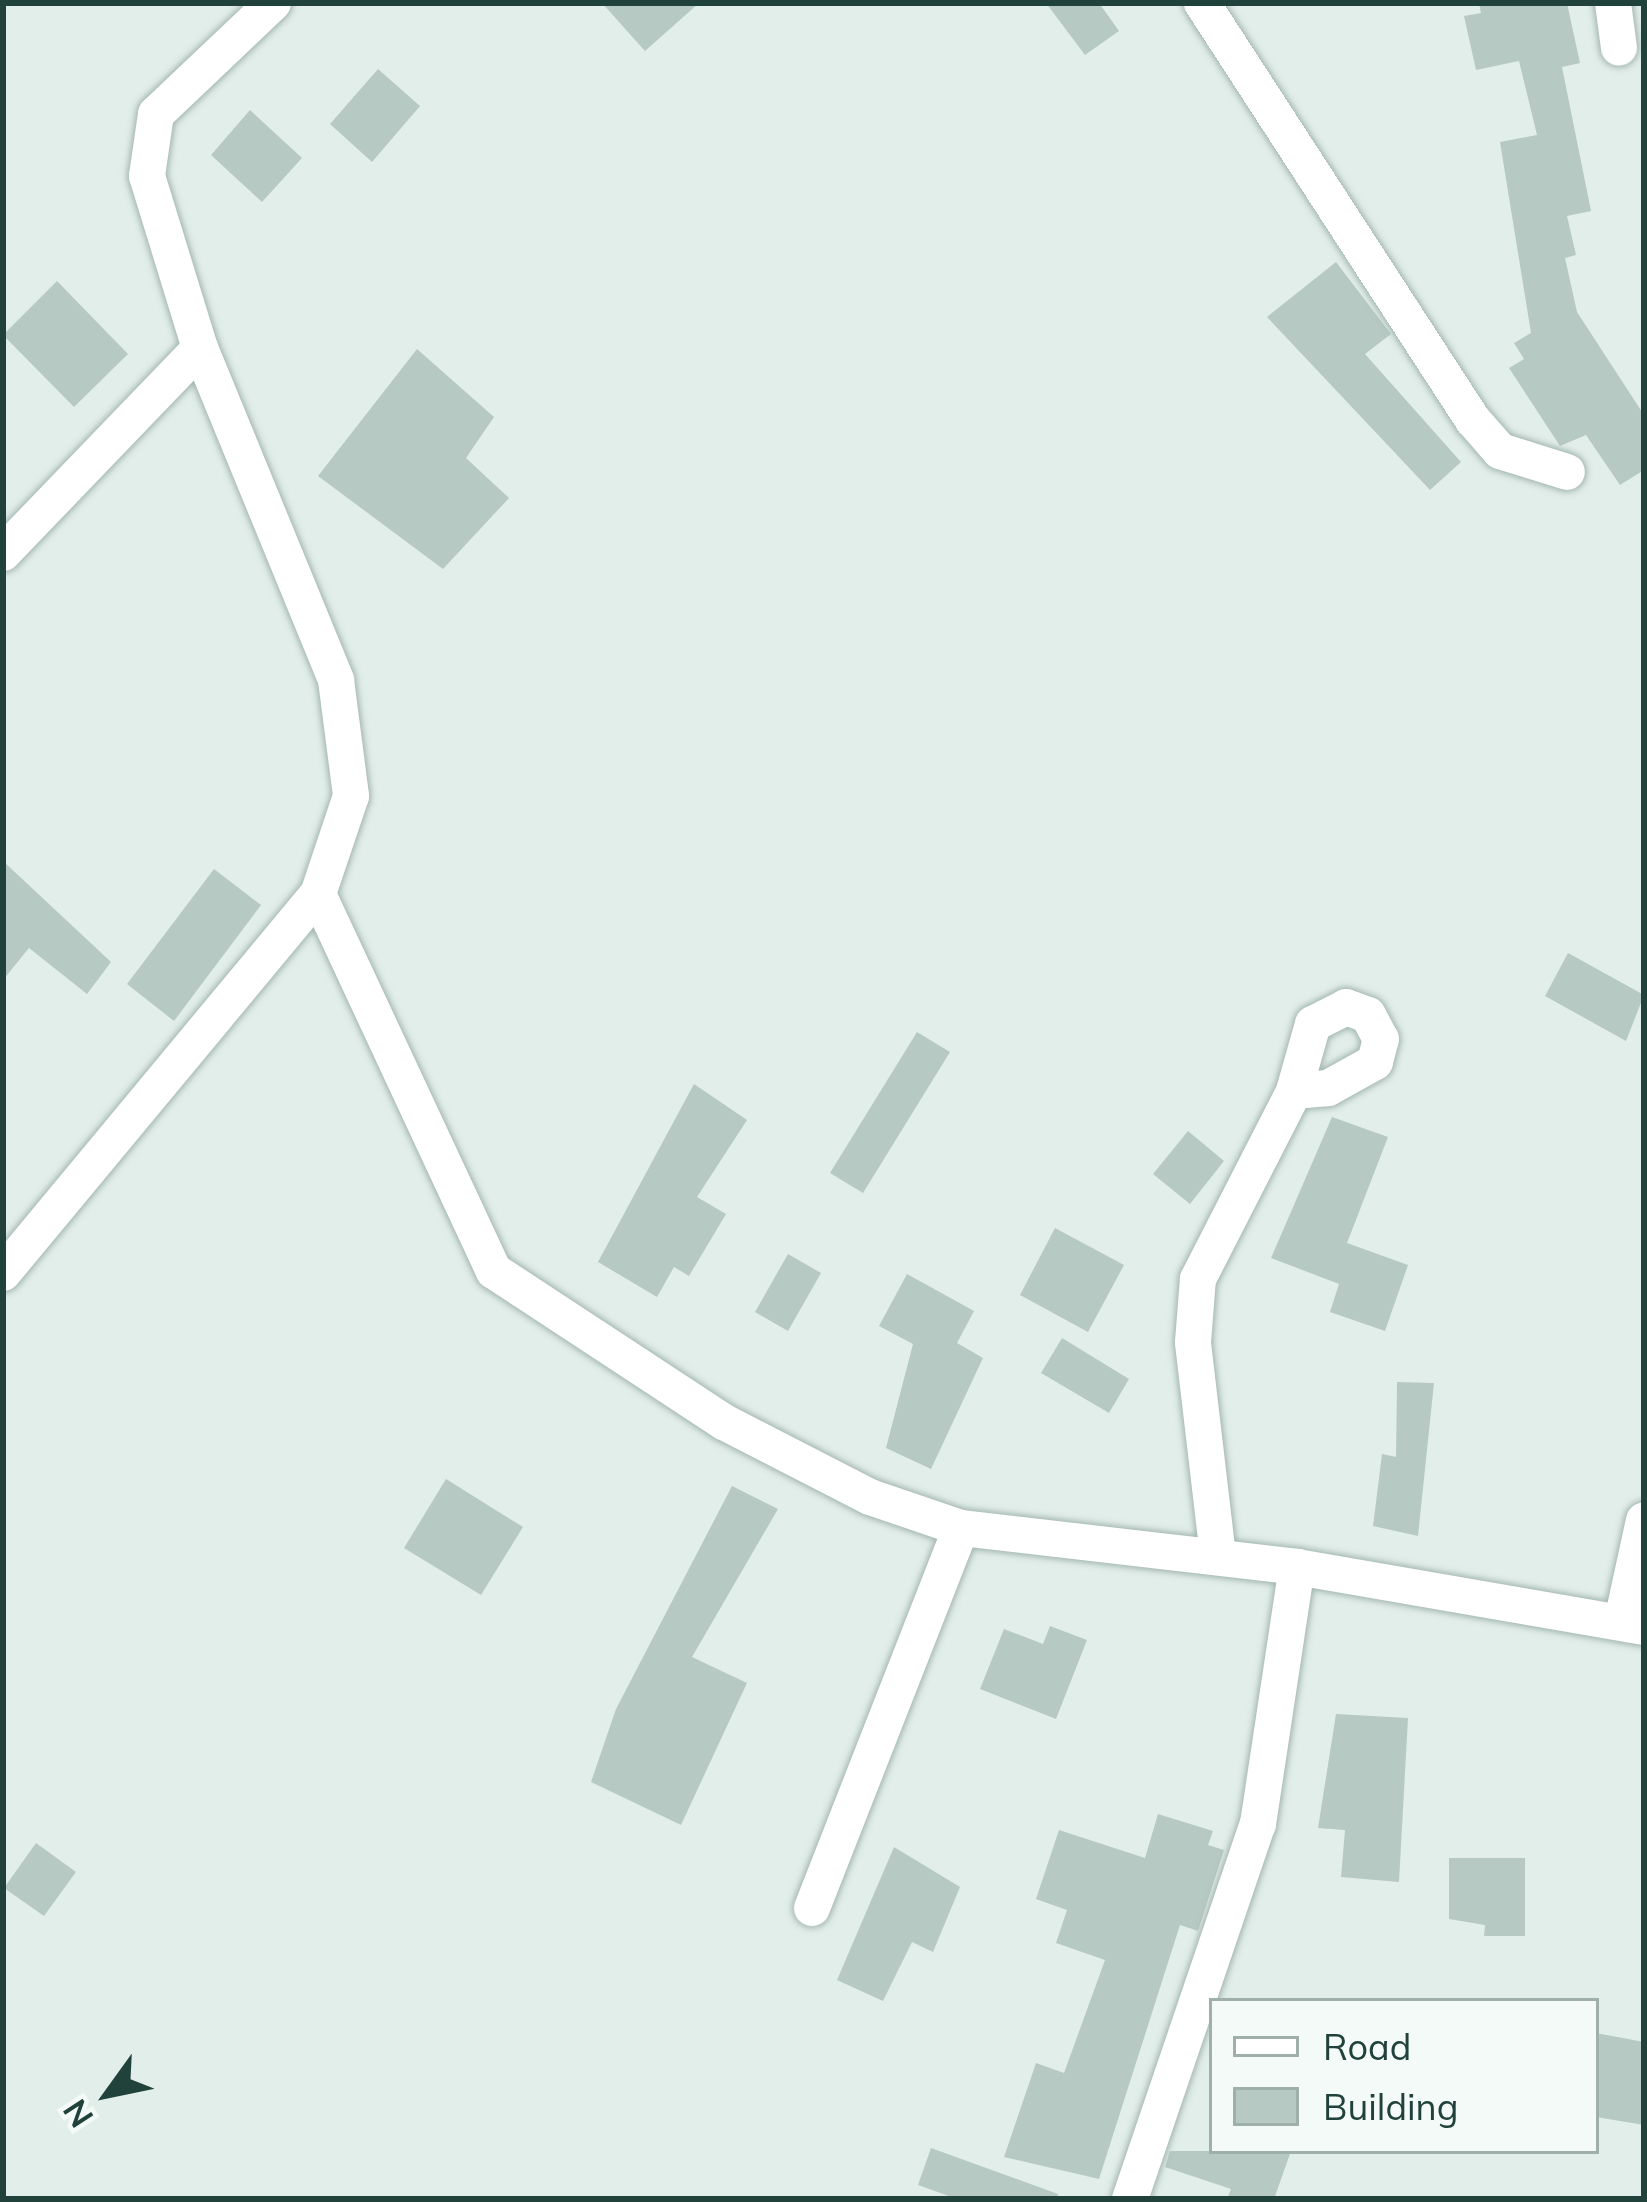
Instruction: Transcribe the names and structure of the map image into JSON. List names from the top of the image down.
{
  "legend": ["Road", "Building"],
  "north": "bottom left"
}
